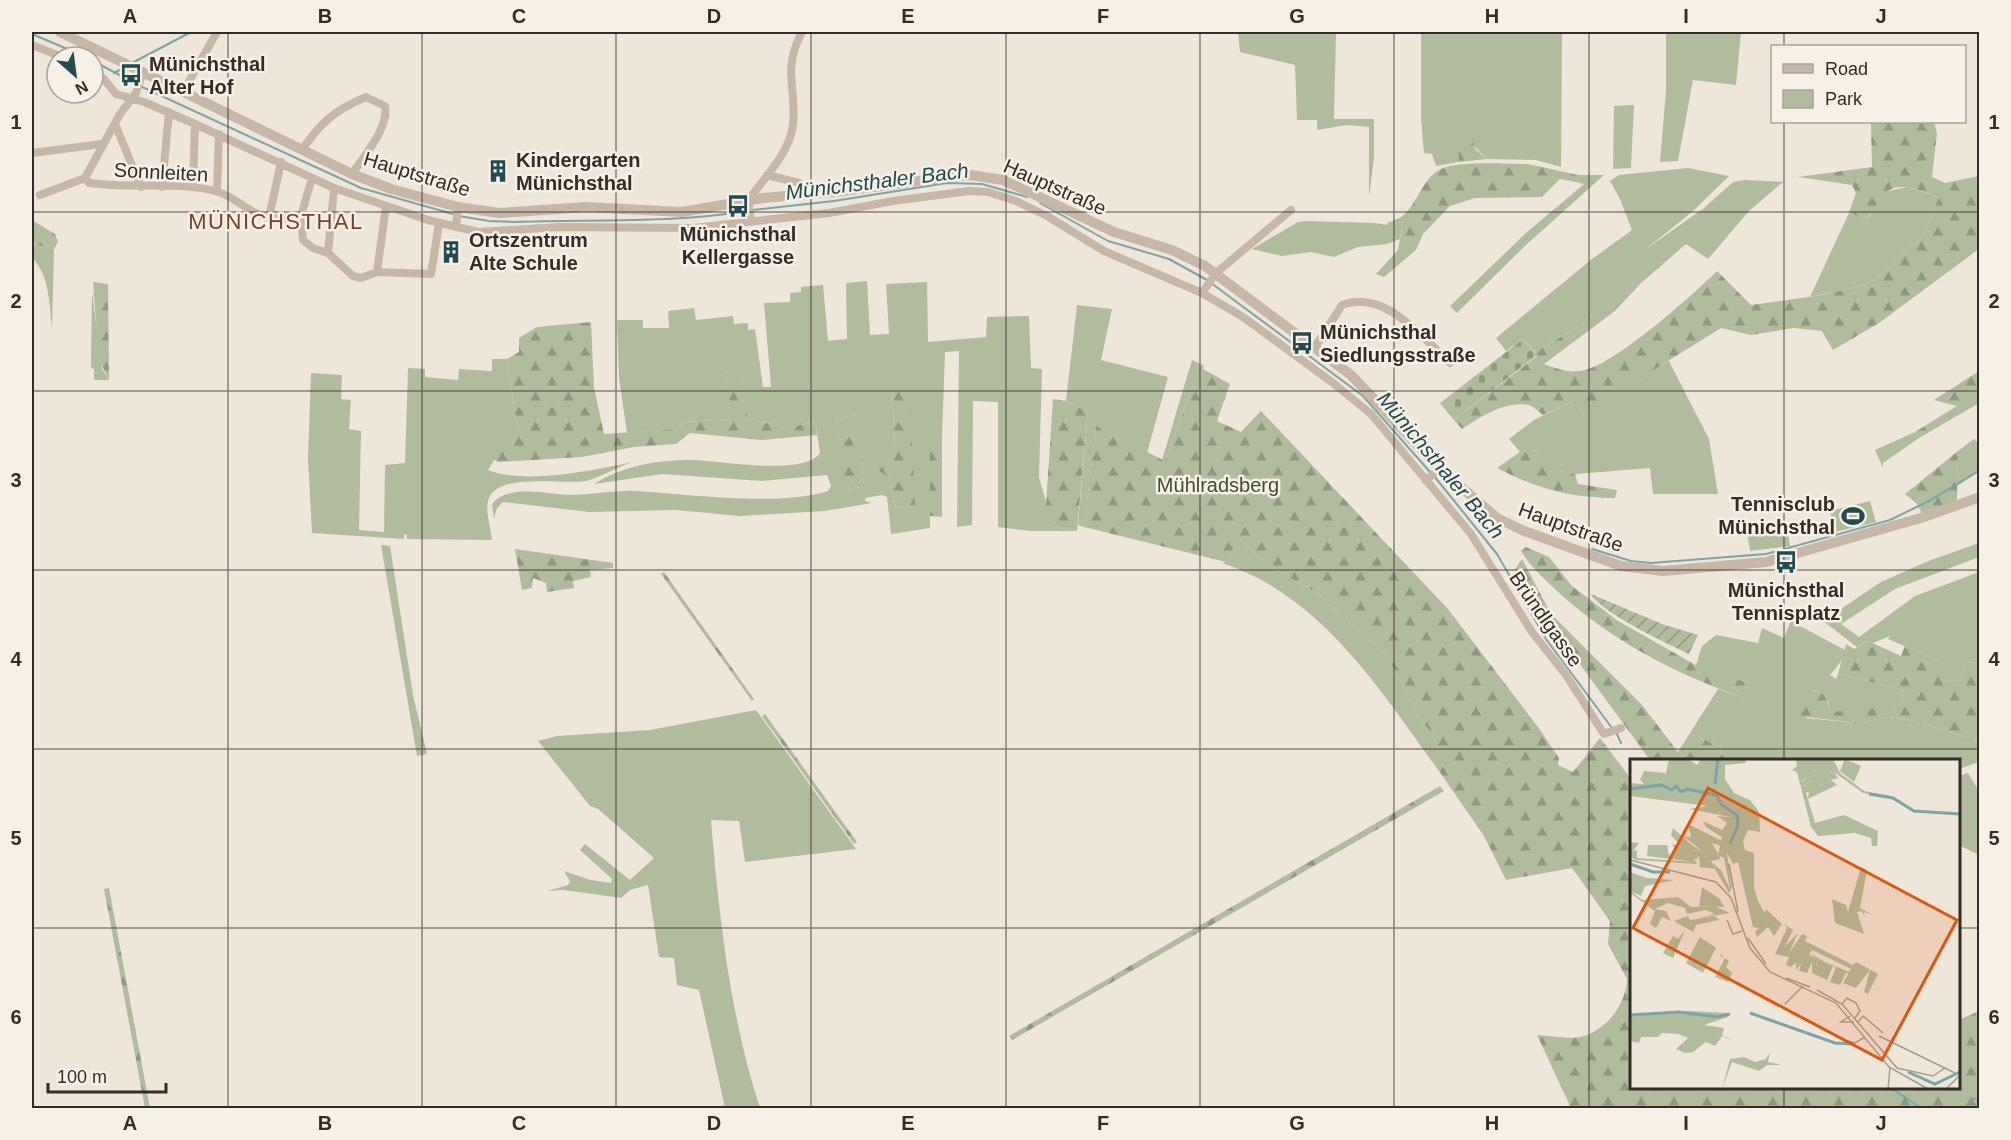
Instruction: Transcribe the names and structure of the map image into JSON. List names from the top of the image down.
{
  "streets": {
    "street": ["Sonnleiten", "Hauptstraße", "Bründlgasse"]
  },
  "crossings": [
    ["Sonnleiten", "Hauptstraße"],
    ["Hauptstraße", "Bründlgasse"]
  ],
  "districts": ["MÜNICHSTHAL"],
  "water": ["Münichsthaler Bach"],
  "parks": ["Mühlradsberg"],
  "places": {
    "bus stop": [
      "Münichsthal Alter Hof",
      "Münichsthal Kellergasse",
      "Münichsthal Siedlungsstraße",
      "Münichsthal Tennisplatz"
    ],
    "building": ["Kindergarten Münichsthal", "Ortszentrum Alte Schule"],
    "sports": ["Tennisclub Münichsthal"]
  },
  "legend": ["Road", "Park"],
  "scale_bar": "100 m",
  "north": "bottom right",
  "grid": {
    "columns": [
      "A",
      "B",
      "C",
      "D",
      "E",
      "F",
      "G",
      "H",
      "I",
      "J"
    ],
    "rows": [
      "1",
      "2",
      "3",
      "4",
      "5",
      "6"
    ]
  }
}
